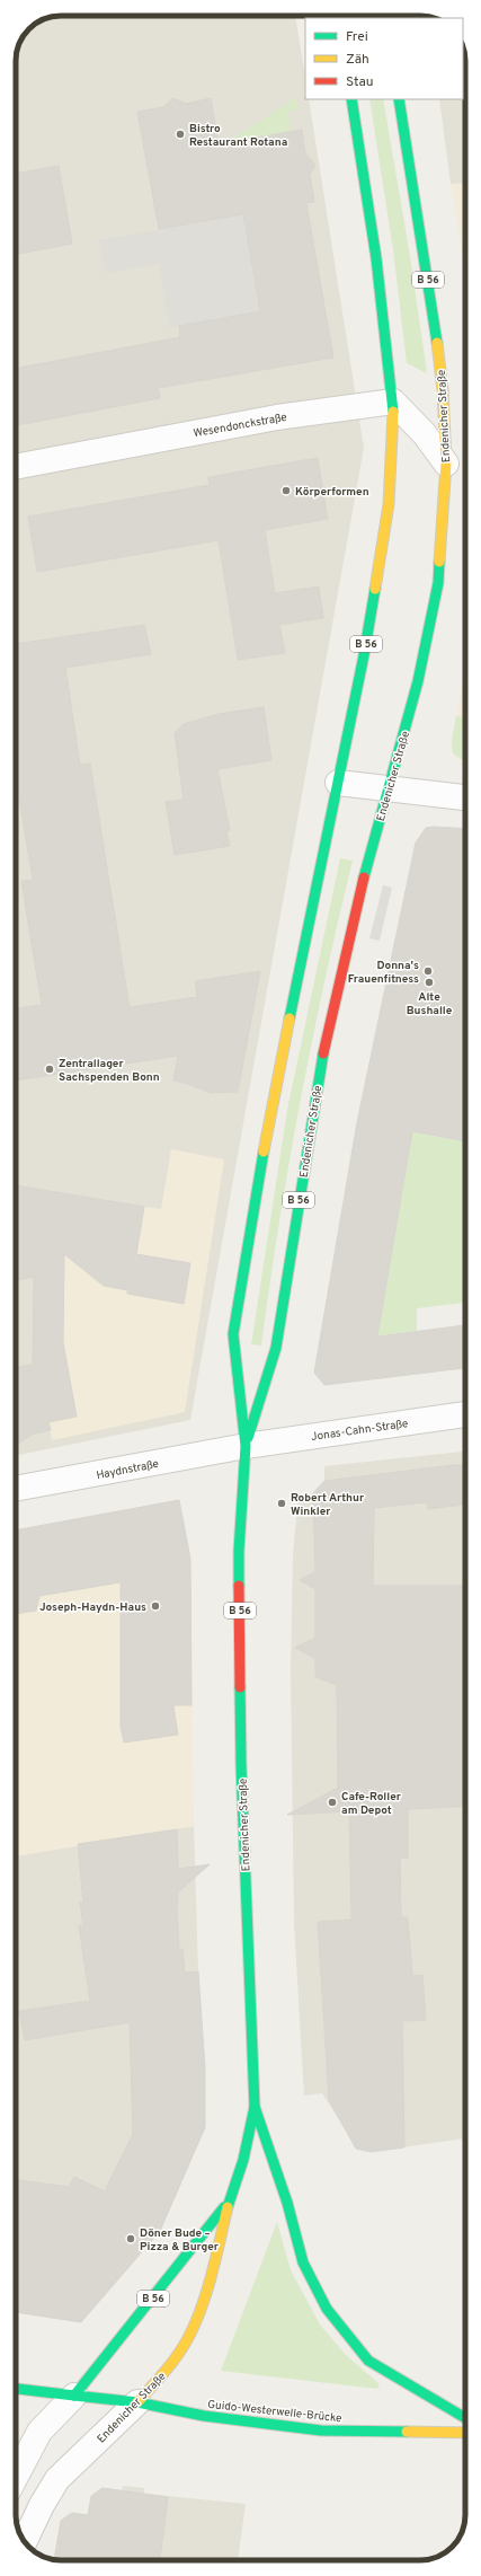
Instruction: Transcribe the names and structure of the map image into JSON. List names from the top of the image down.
{
  "streets": {
    "main road": ["B 56", "Endenicher Straße", "Guido-Westerwelle-Brücke"],
    "street": ["Wesendonckstraße", "Jonas-Cahn-Straße", "Haydnstraße"]
  },
  "crossings": [
    ["B 56", "Endenicher Straße"],
    ["Endenicher Straße", "Wesendonckstraße"],
    ["Endenicher Straße", "Jonas-Cahn-Straße"],
    ["Endenicher Straße", "Haydnstraße"],
    ["Endenicher Straße", "Guido-Westerwelle-Brücke"],
    ["Jonas-Cahn-Straße", "Haydnstraße"]
  ],
  "places": [
    "Bistro Restaurant Rotana",
    "Körperformen",
    "Donna's Frauenfitness",
    "Alte Bushalle",
    "Zentrallager Sachspenden Bonn",
    "Robert Arthur Winkler",
    "Joseph-Haydn-Haus",
    "Cafe-Roller am Depot",
    "Döner Bude – Pizza & Burger"
  ],
  "legend": ["Frei", "Zäh", "Stau"]
}
